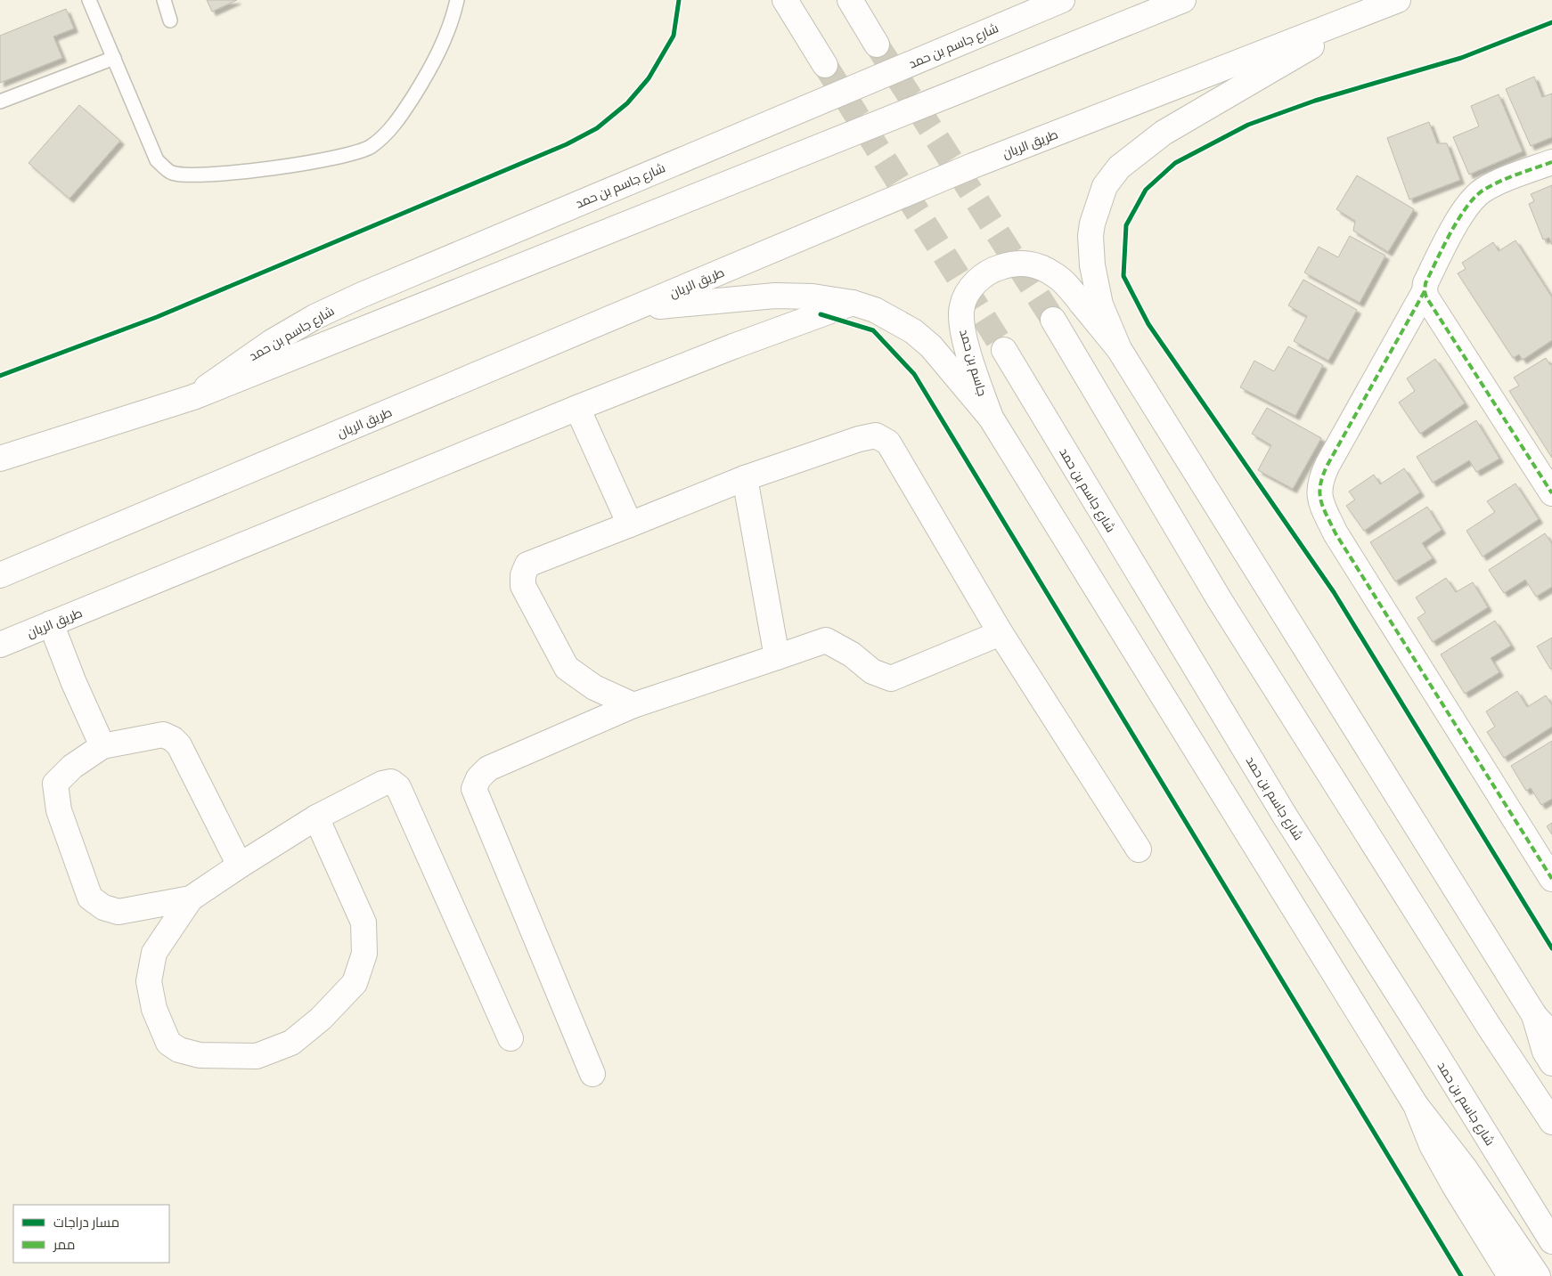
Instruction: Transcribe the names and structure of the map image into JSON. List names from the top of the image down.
{
  "streets": {
    "main road": ["شارع جاسم بن حمد", "طريق الريان", "جاسم بن حمد"]
  },
  "legend": ["مسار دراجات", "ممر"]
}
